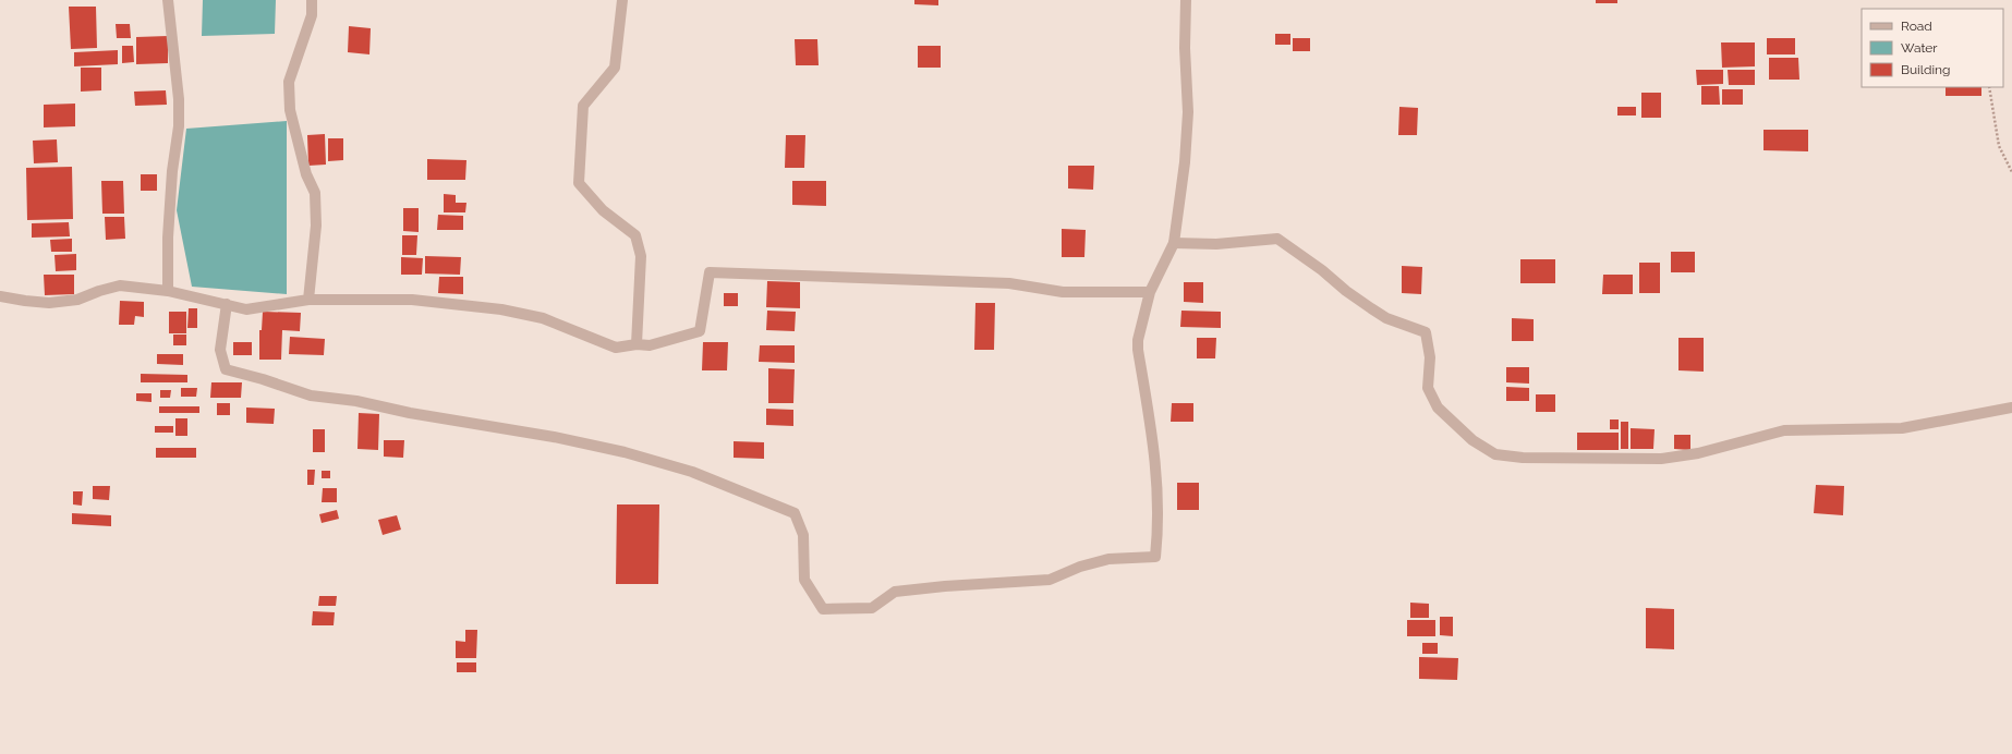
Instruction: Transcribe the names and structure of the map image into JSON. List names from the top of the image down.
{
  "legend": ["Road", "Water", "Building"]
}
